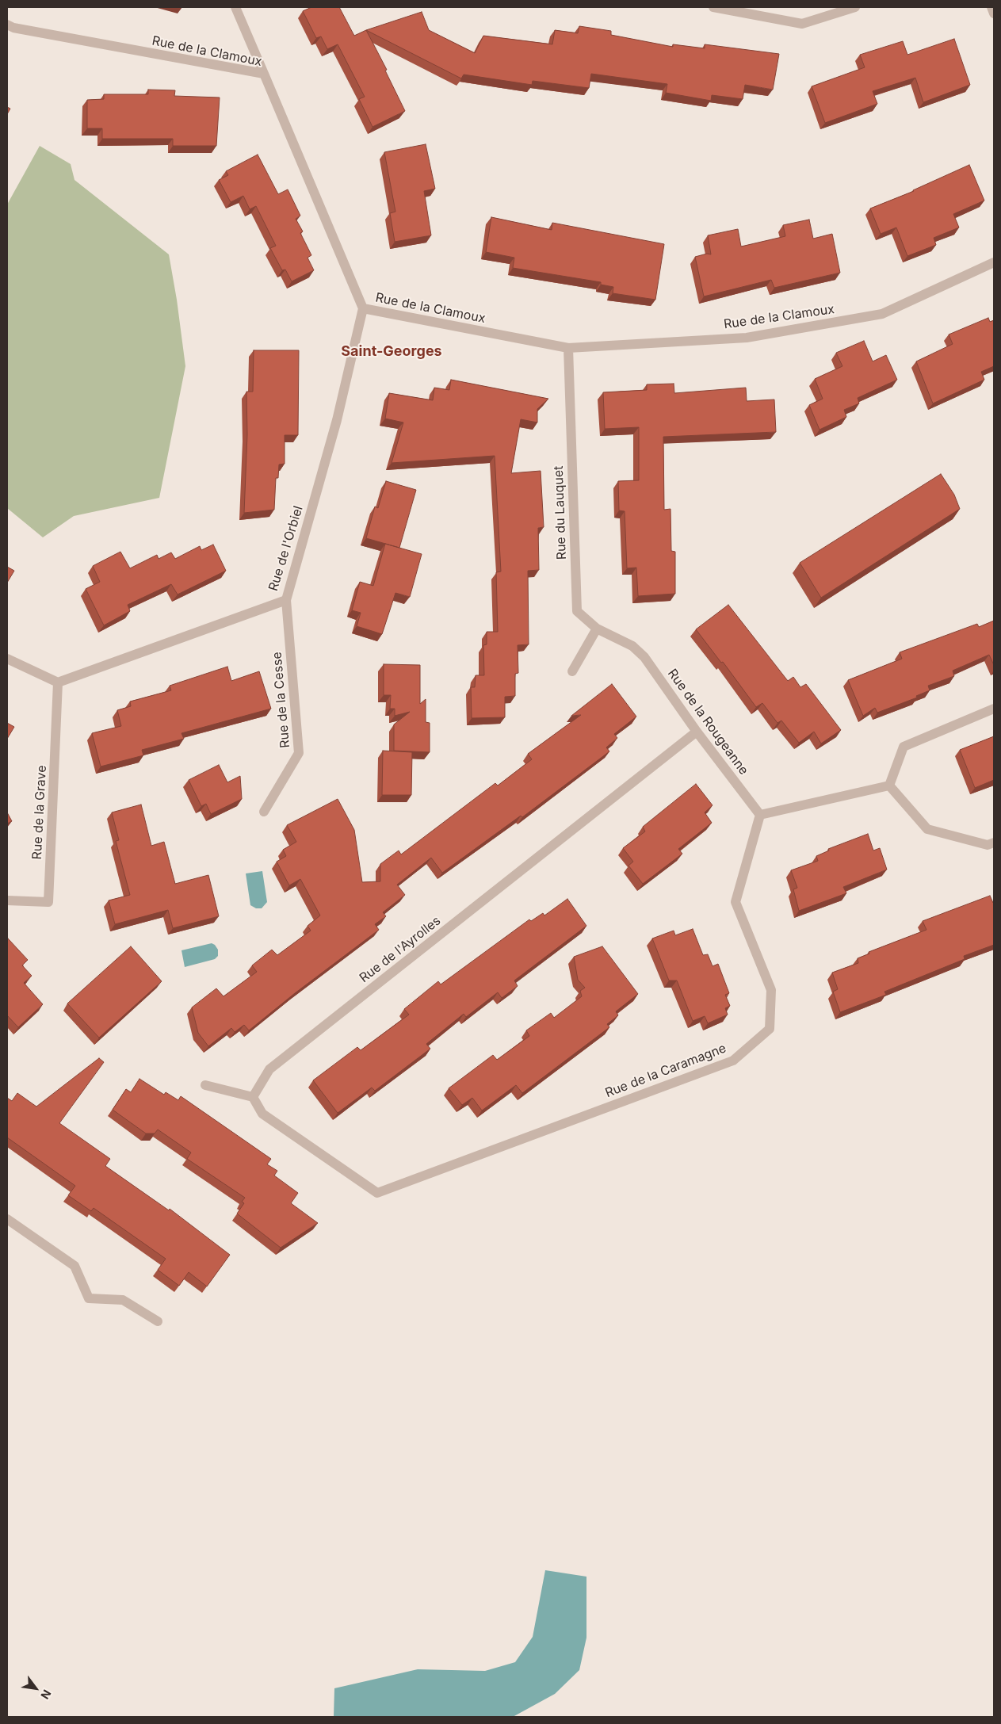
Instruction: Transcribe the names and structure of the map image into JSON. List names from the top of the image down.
{
  "streets": {
    "street": [
      "Rue de la Clamoux",
      "Rue du Lauquet",
      "Rue de l'Orbiel",
      "Rue de la Cesse",
      "Rue de la Rougeanne",
      "Rue de la Grave",
      "Rue de l'Ayrolles",
      "Rue de la Caramagne"
    ]
  },
  "crossings": [
    ["Rue de la Clamoux", "Rue du Lauquet"],
    ["Rue de la Clamoux", "Rue de l'Orbiel"],
    ["Rue du Lauquet", "Rue de la Rougeanne"],
    ["Rue de l'Orbiel", "Rue de la Cesse"],
    ["Rue de l'Orbiel", "Rue de la Grave"],
    ["Rue de la Rougeanne", "Rue de l'Ayrolles"],
    ["Rue de la Rougeanne", "Rue de la Caramagne"],
    ["Rue de l'Ayrolles", "Rue de la Caramagne"]
  ],
  "districts": ["Saint-Georges"],
  "north": "bottom right"
}
